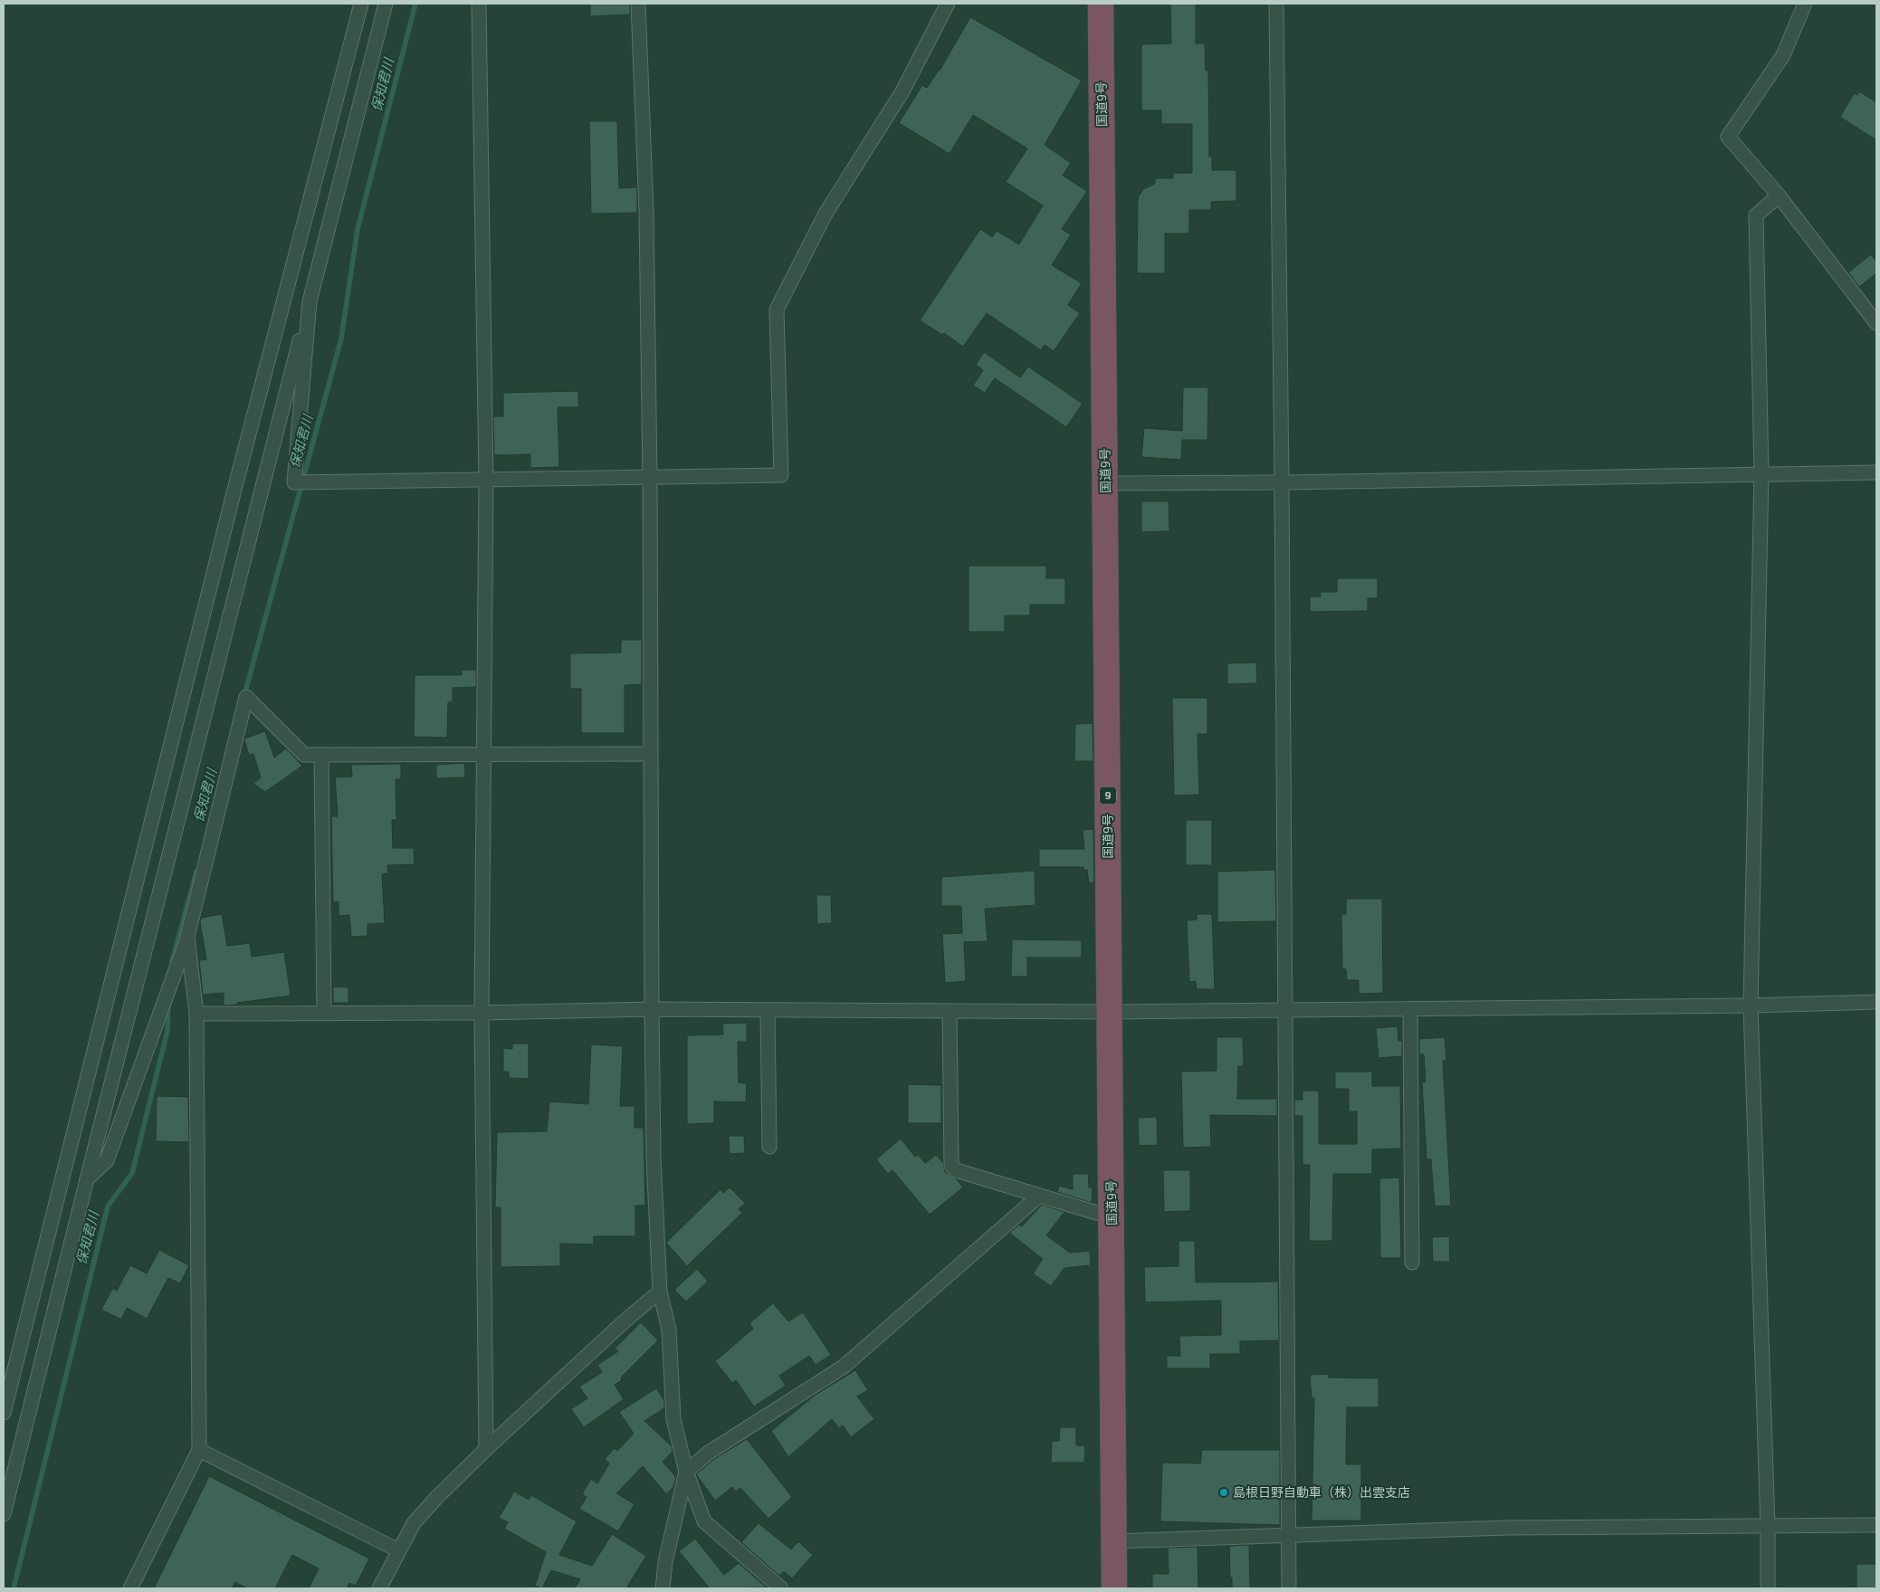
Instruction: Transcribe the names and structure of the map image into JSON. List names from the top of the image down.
{
  "streets": {
    "highway": ["国道9号", "9"]
  },
  "water": ["保知君川"],
  "places": ["島根日野自動車（株）出雲支店"]
}
